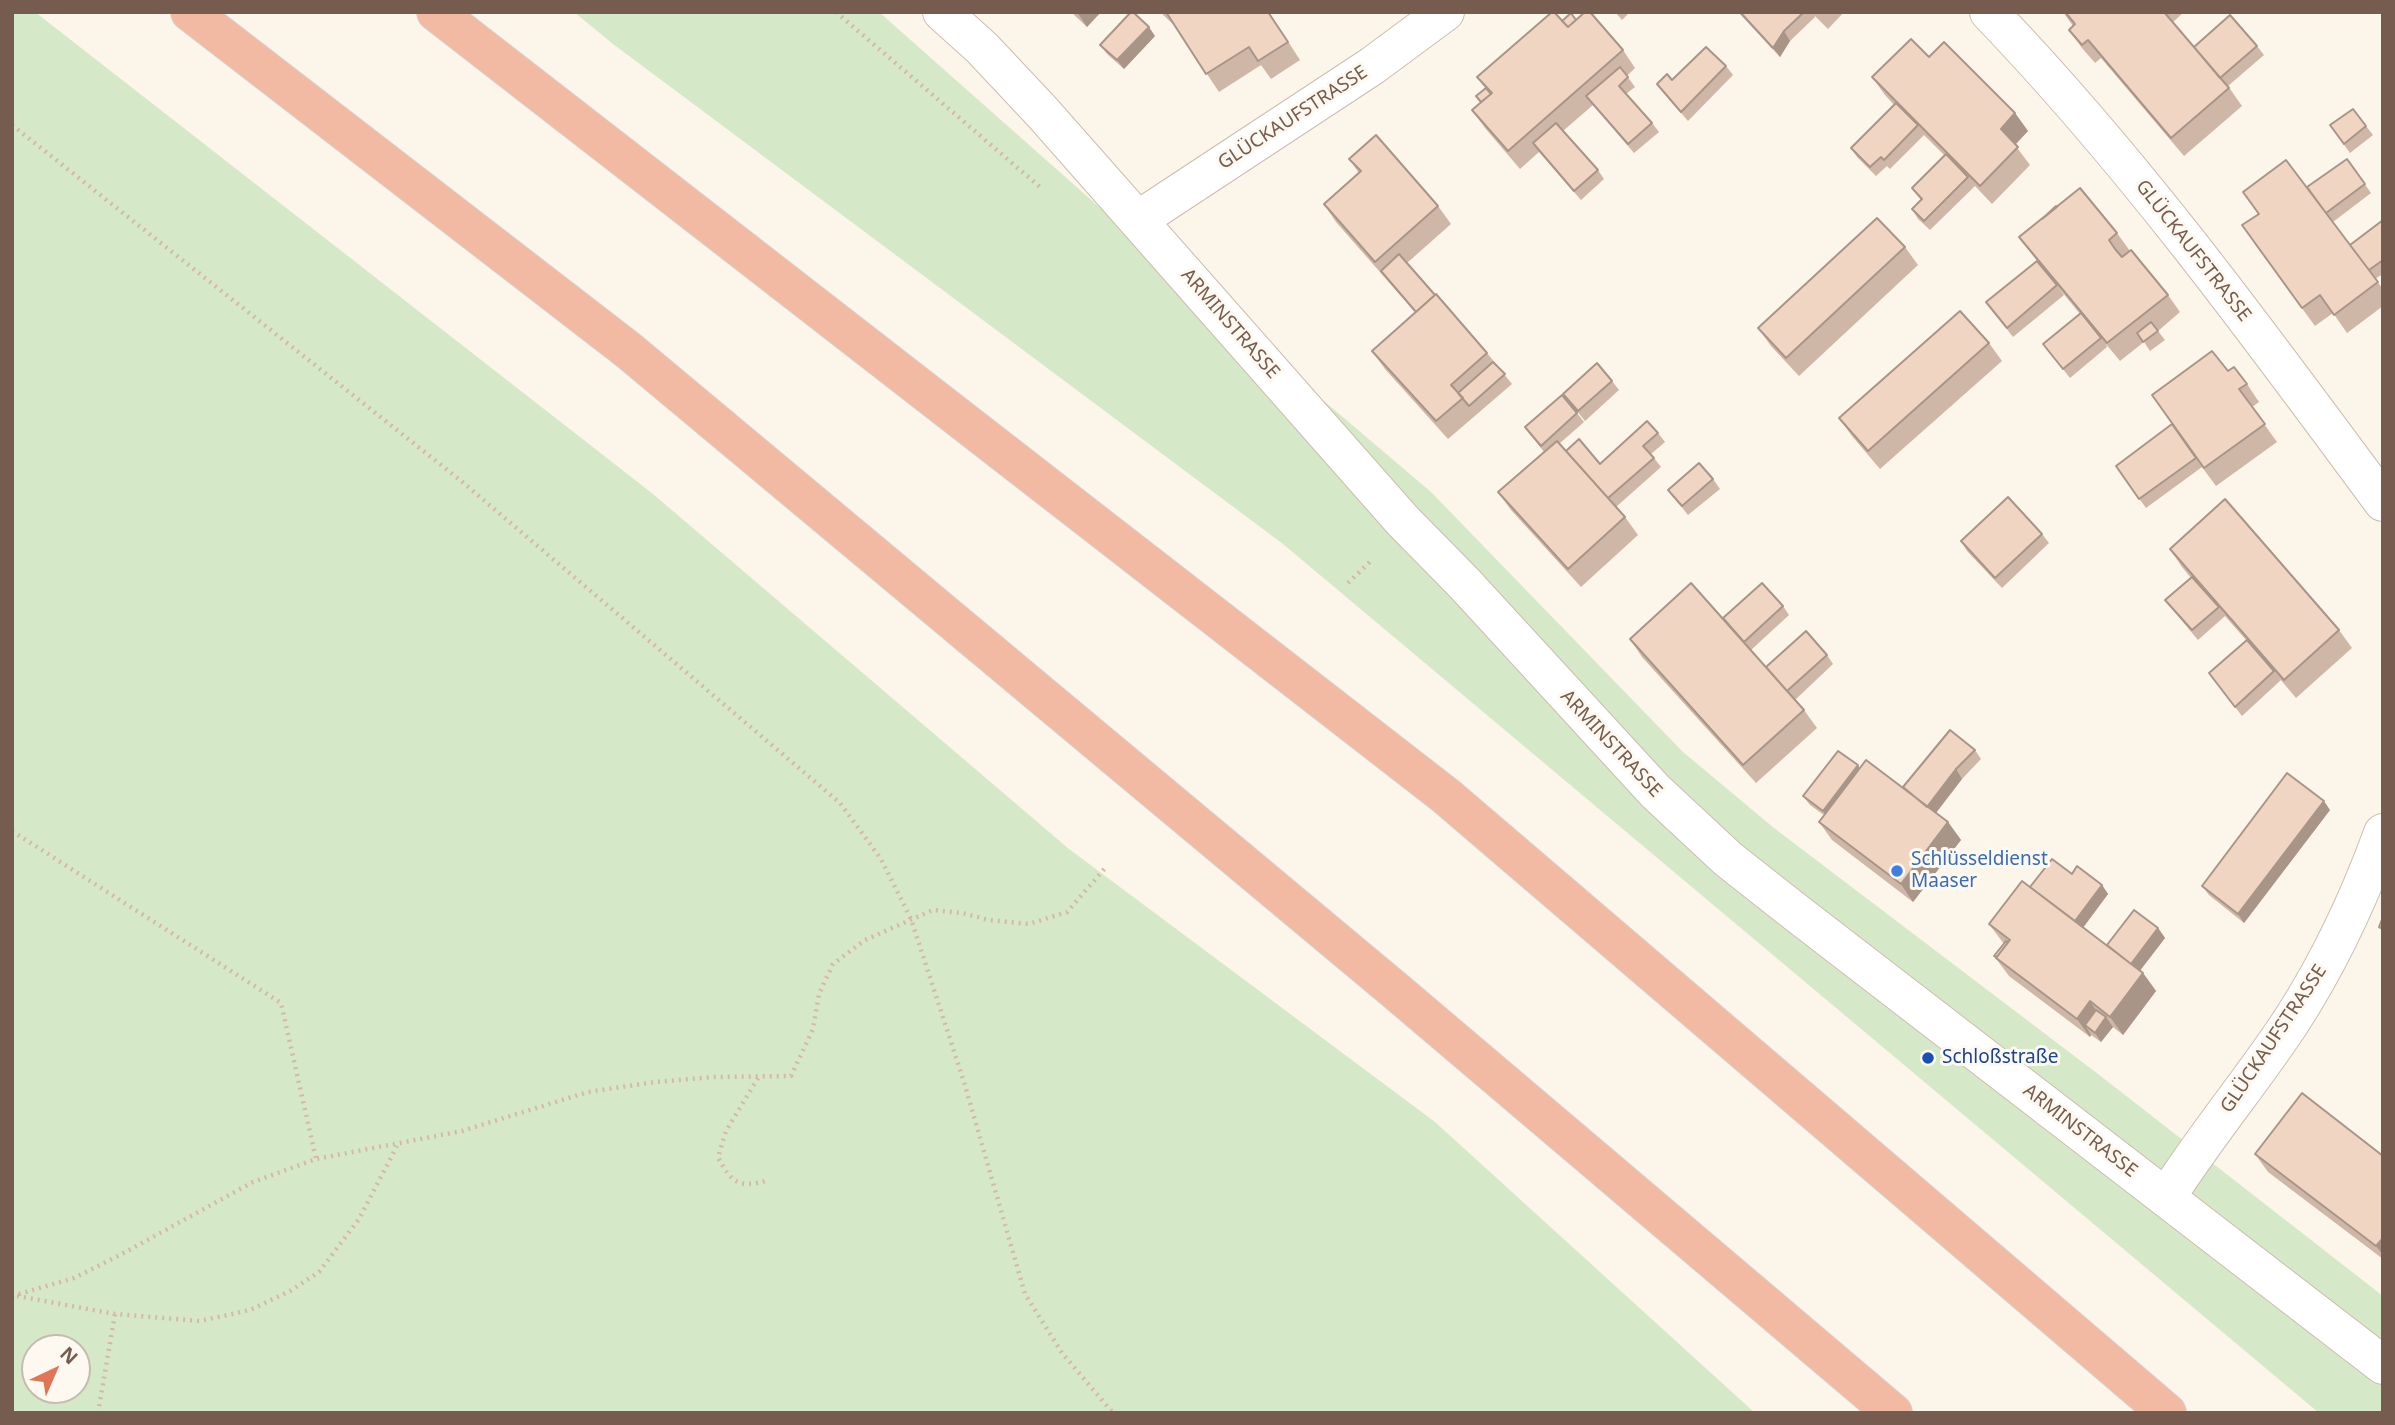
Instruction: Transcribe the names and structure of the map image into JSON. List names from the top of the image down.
{
  "streets": {
    "street": ["GLÜCKAUFSTRASSE", "ARMINSTRASSE"]
  },
  "crossings": [
    ["GLÜCKAUFSTRASSE", "ARMINSTRASSE"]
  ],
  "places": ["Schlüsseldienst Maaser", "Schloßstraße"],
  "north": "top right"
}
